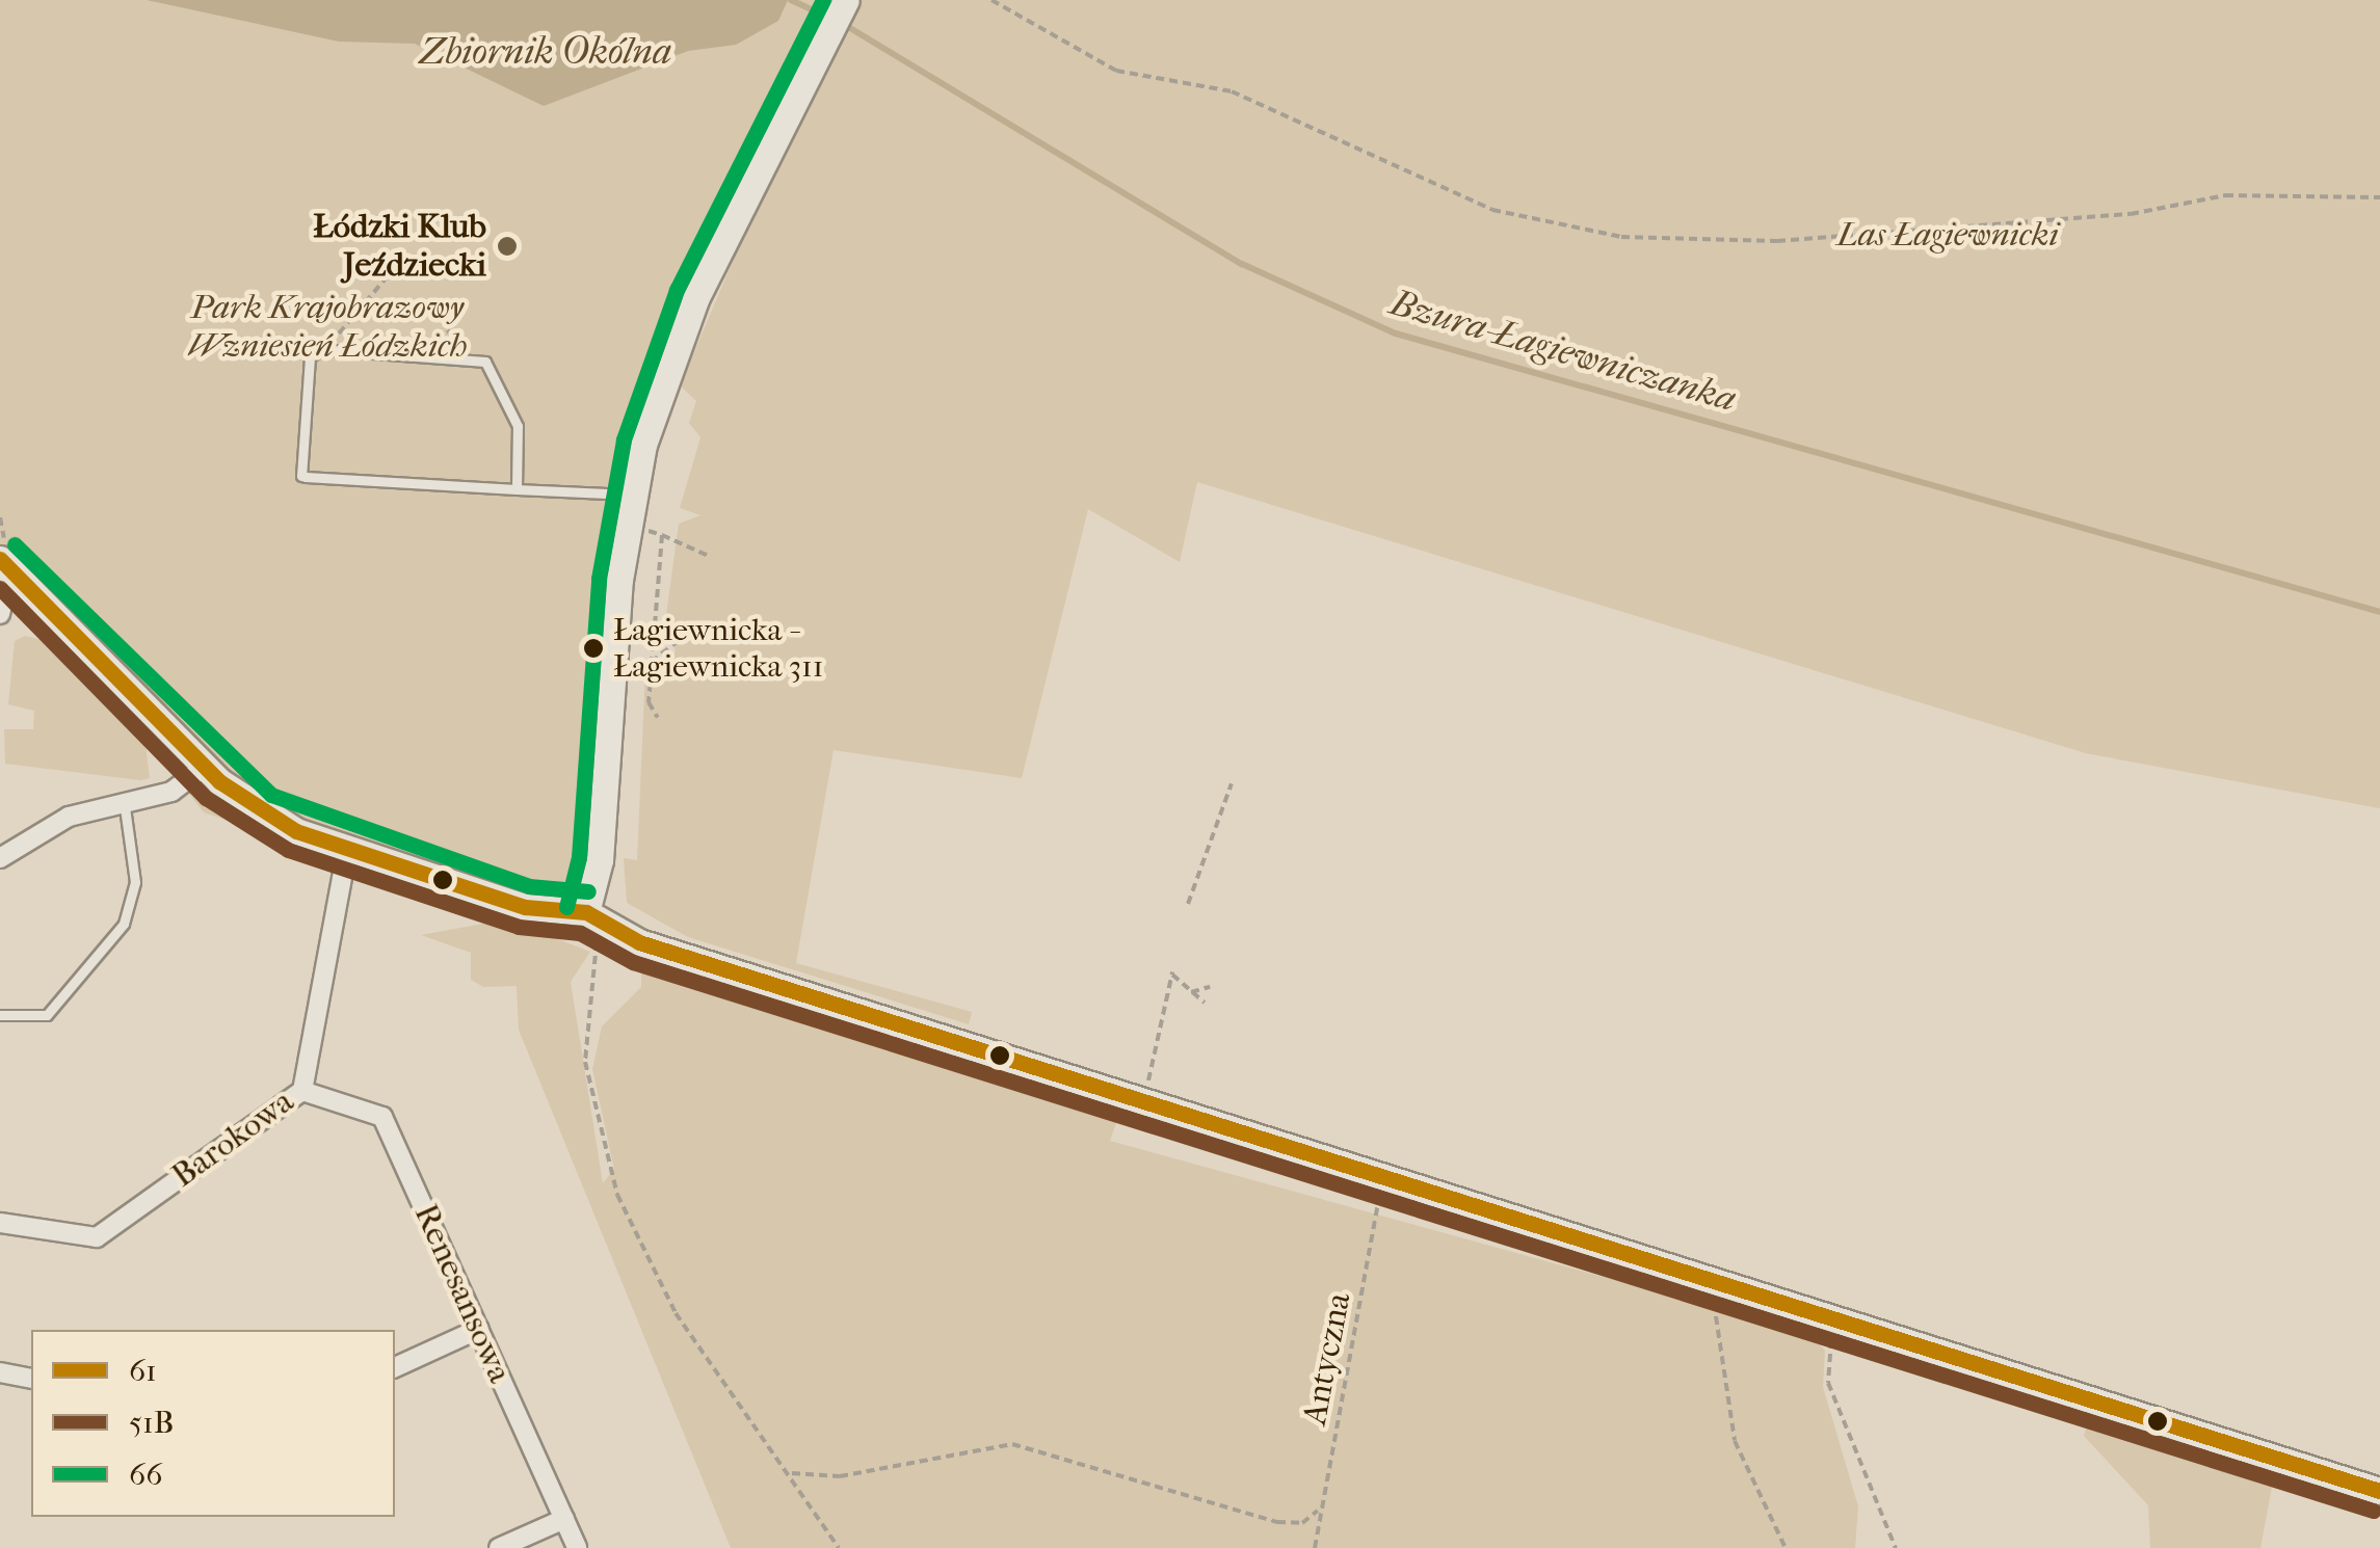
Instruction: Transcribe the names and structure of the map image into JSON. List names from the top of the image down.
{
  "streets": {
    "street": ["Barokowa", "Renesansowa"],
    "path": ["Antyczna"]
  },
  "crossings": [
    ["Barokowa", "Renesansowa"]
  ],
  "water": ["Zbiornik Okólna", "Bzura-Łagiewniczanka"],
  "parks": ["Las Łagiewnicki", "Park Krajobrazowy Wzniesień Łódzkich"],
  "places": ["Łódzki Klub Jeździecki", "Łagiewnicka - Łagiewnicka 311"],
  "lines": ["transit line 66", "transit line 61", "transit line 51B"],
  "legend": ["61", "51B", "66"]
}
